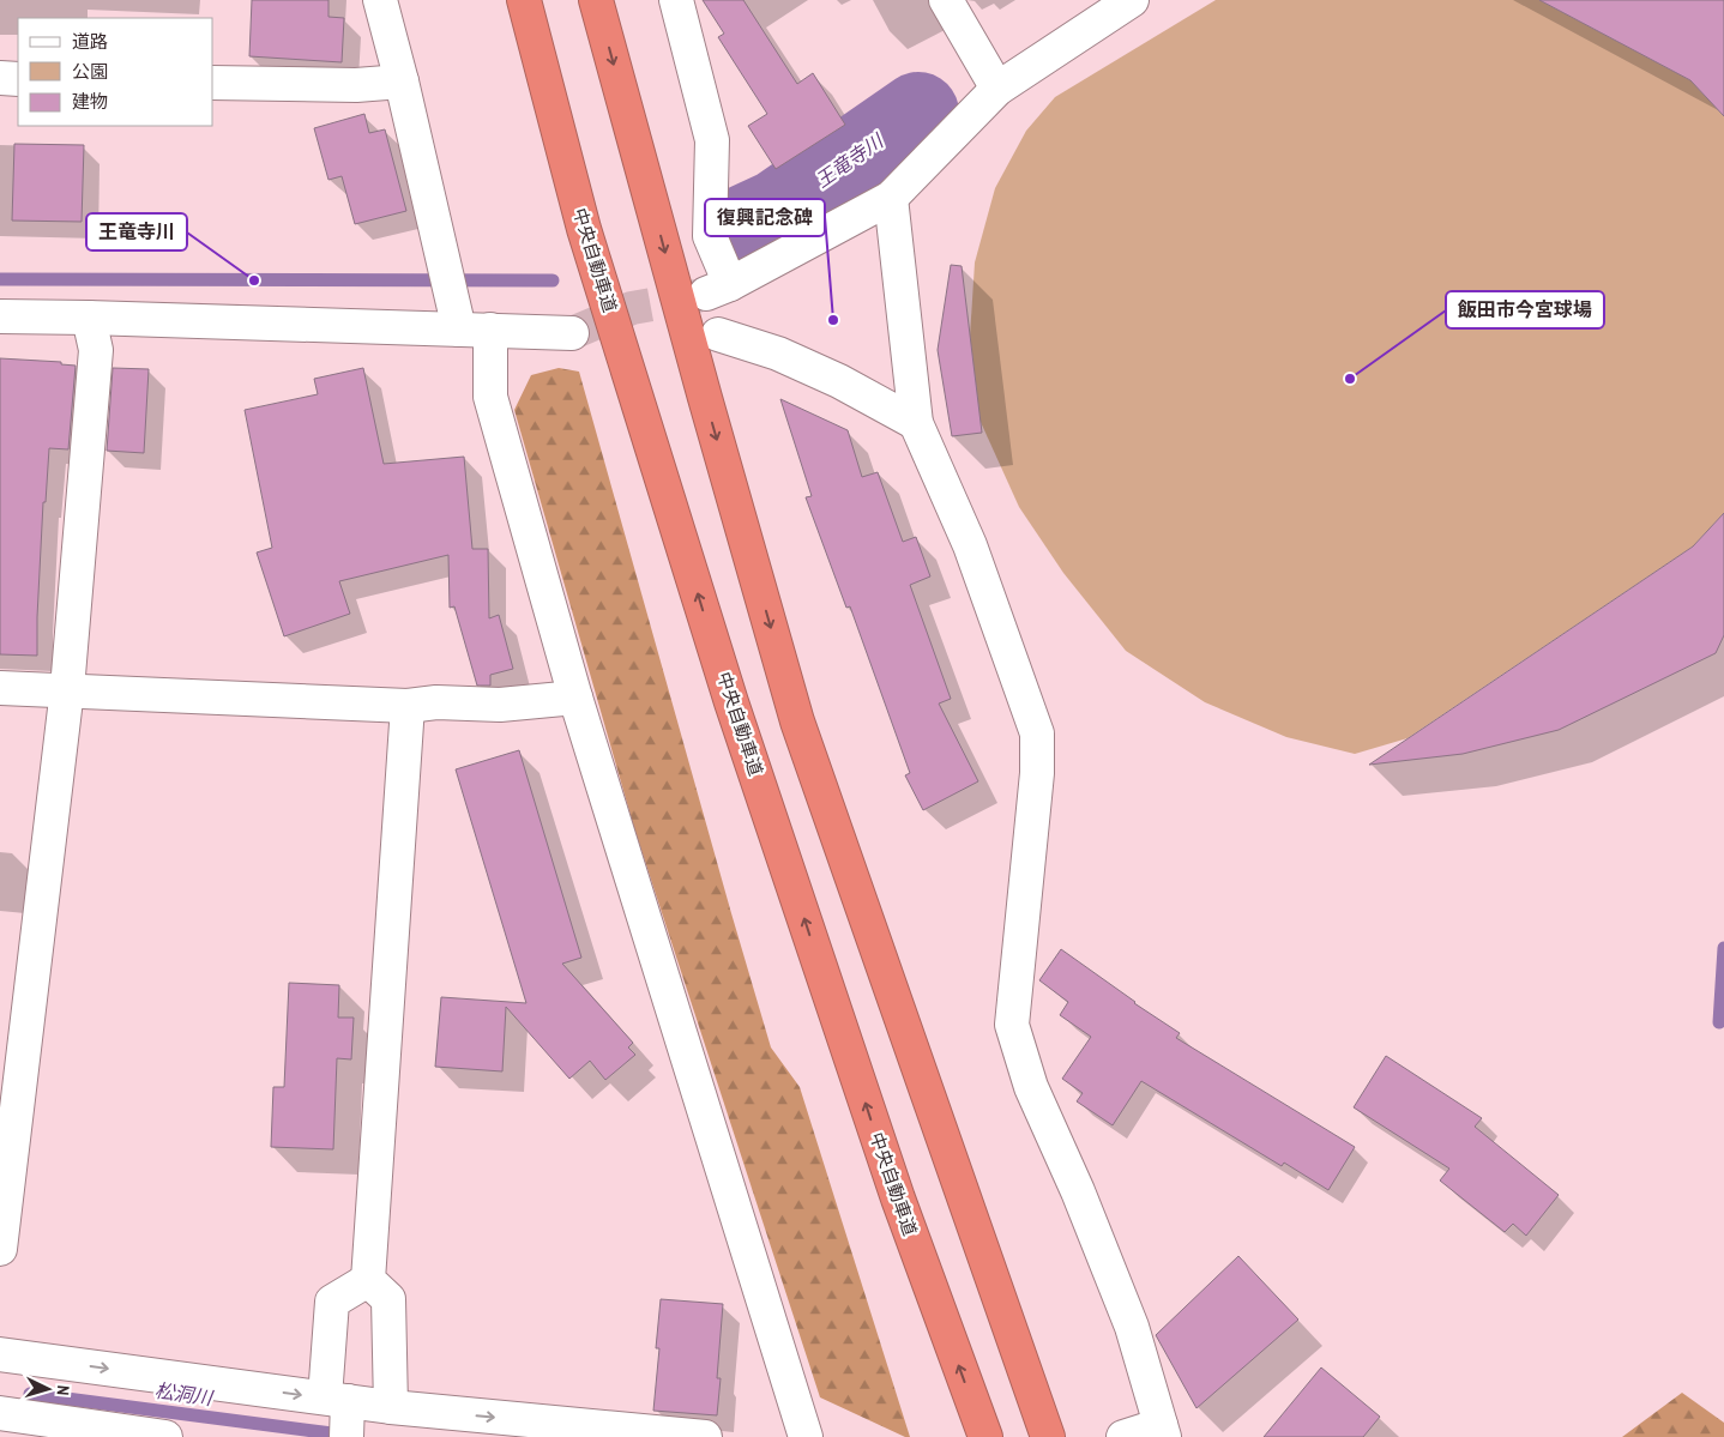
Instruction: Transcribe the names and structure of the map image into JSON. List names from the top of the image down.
{
  "streets": {
    "highway": ["中央自動車道"]
  },
  "water": ["王竜寺川", "松洞川"],
  "places": ["王竜寺川", "復興記念碑", "飯田市今宮球場"],
  "legend": ["道路", "公園", "建物"],
  "north": "right"
}
